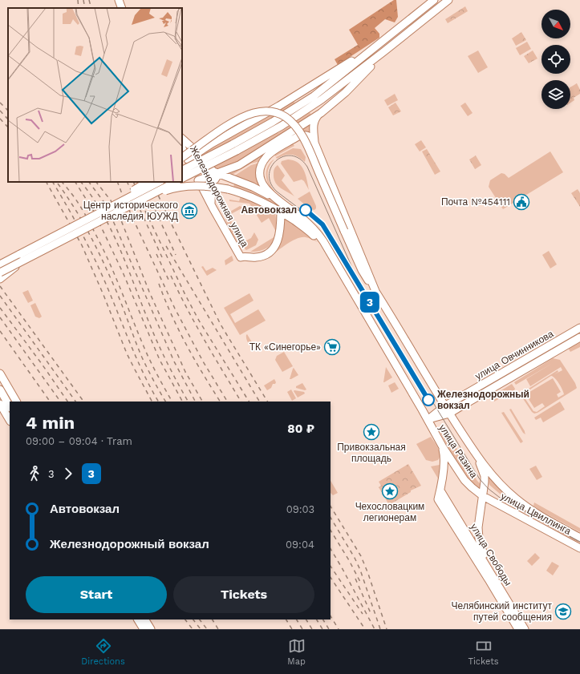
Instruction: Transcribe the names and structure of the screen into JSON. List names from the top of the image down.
{
  "streets": {
    "main road": [
      "Железнодорожная улица",
      "улица Овчинникова",
      "улица Разина",
      "улица Цвиллинга",
      "улица Свободы"
    ]
  },
  "crossings": [
    ["Железнодорожная улица", "улица Разина"],
    ["улица Овчинникова", "улица Разина"],
    ["улица Разина", "улица Цвиллинга"]
  ],
  "places": {
    "public building": ["Почта №454111"],
    "other": ["Автовокзал", "Железнодорожный вокзал"],
    "museum": ["Центр исторического наследия ЮУЖД"],
    "supermarket": ["ТК «Синегорье»"],
    "place": ["Привокзальная площадь", "Чехословацким легионерам"],
    "school or university": ["Челябинский институт путей сообщения"]
  },
  "lines": ["tram line 3"],
  "north": "bottom right",
  "page": {
    "on_map": "3",
    "heading": ["4 min", "09:00 – 09:04 · Tram", "80 ₽"],
    "legs": ["3", "3"],
    "list": [
      {
        "name": "Автовокзал",
        "value": "09:03"
      },
      {
        "name": "Железнодорожный вокзал",
        "value": "09:04"
      }
    ],
    "buttons": ["Start", "Tickets"],
    "tabs": ["Directions", "Map", "Tickets"]
  }
}
